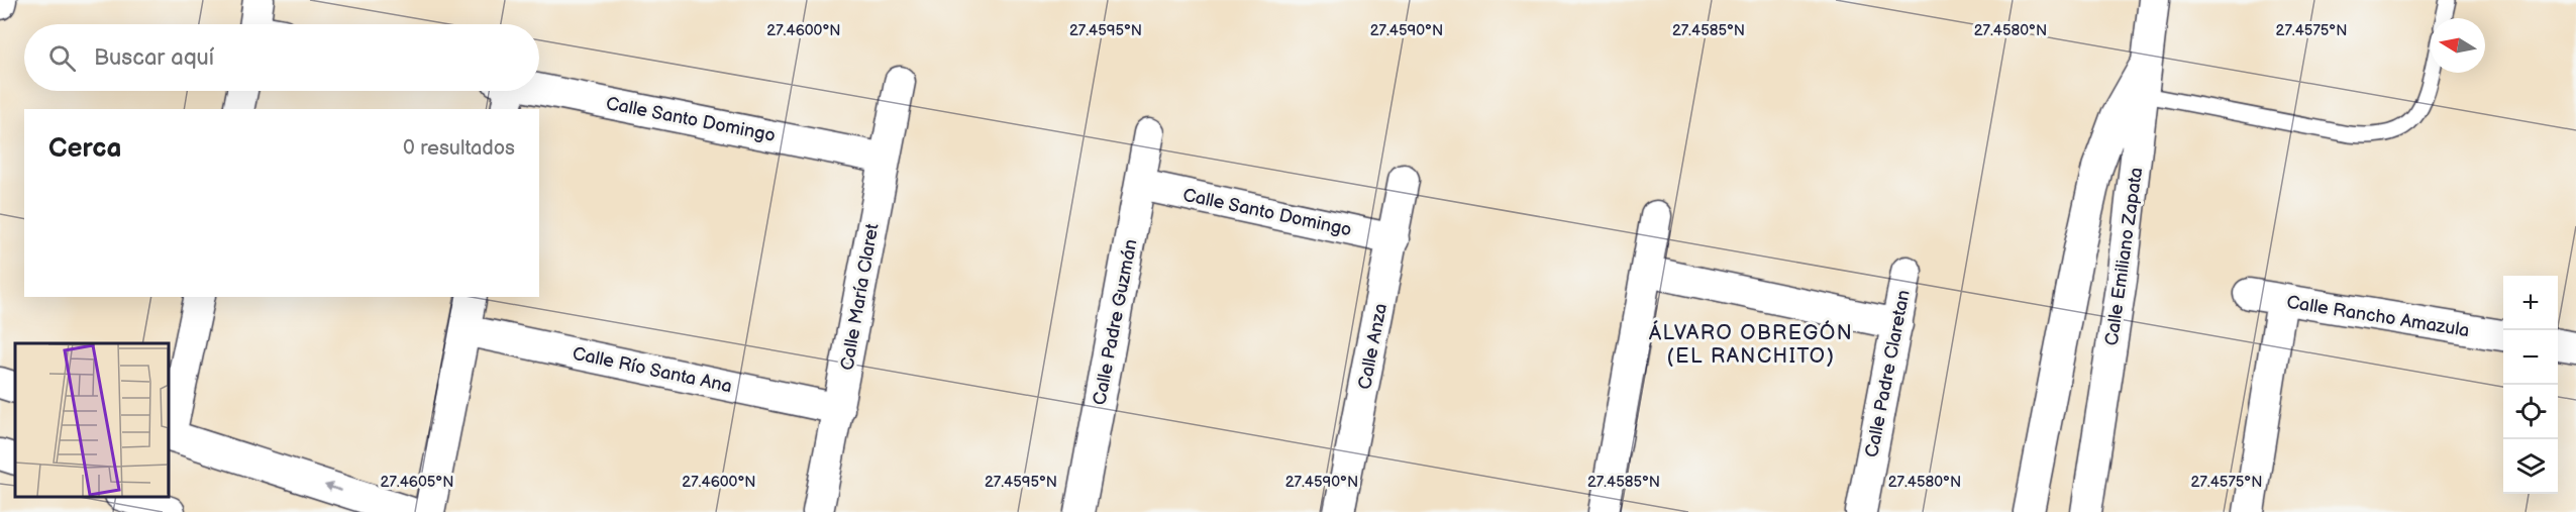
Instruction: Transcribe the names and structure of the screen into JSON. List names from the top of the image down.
{
  "streets": {
    "street": [
      "Calle Santo Domingo",
      "Calle Emiliano Zapata",
      "Calle María Claret",
      "Calle Rancho Amazula",
      "Calle Padre Guzmán",
      "Calle Anza",
      "Calle Río Santa Ana",
      "Calle Padre Claretan"
    ]
  },
  "crossings": [
    ["Calle Santo Domingo", "Calle María Claret"],
    ["Calle Santo Domingo", "Calle Padre Guzmán"],
    ["Calle Santo Domingo", "Calle Anza"],
    ["Calle María Claret", "Calle Río Santa Ana"]
  ],
  "districts": ["ÁLVARO OBREGÓN (EL RANCHITO)"],
  "north": "left",
  "page": {
    "search": "Buscar aquí",
    "heading": ["Cerca", "0 resultados"],
    "map_buttons": ["+", "−"]
  },
  "coordinates": [
    "27.4600°N",
    "27.4595°N",
    "27.4590°N",
    "27.4585°N",
    "27.4580°N",
    "27.4575°N",
    "27.4605°N"
  ]
}
